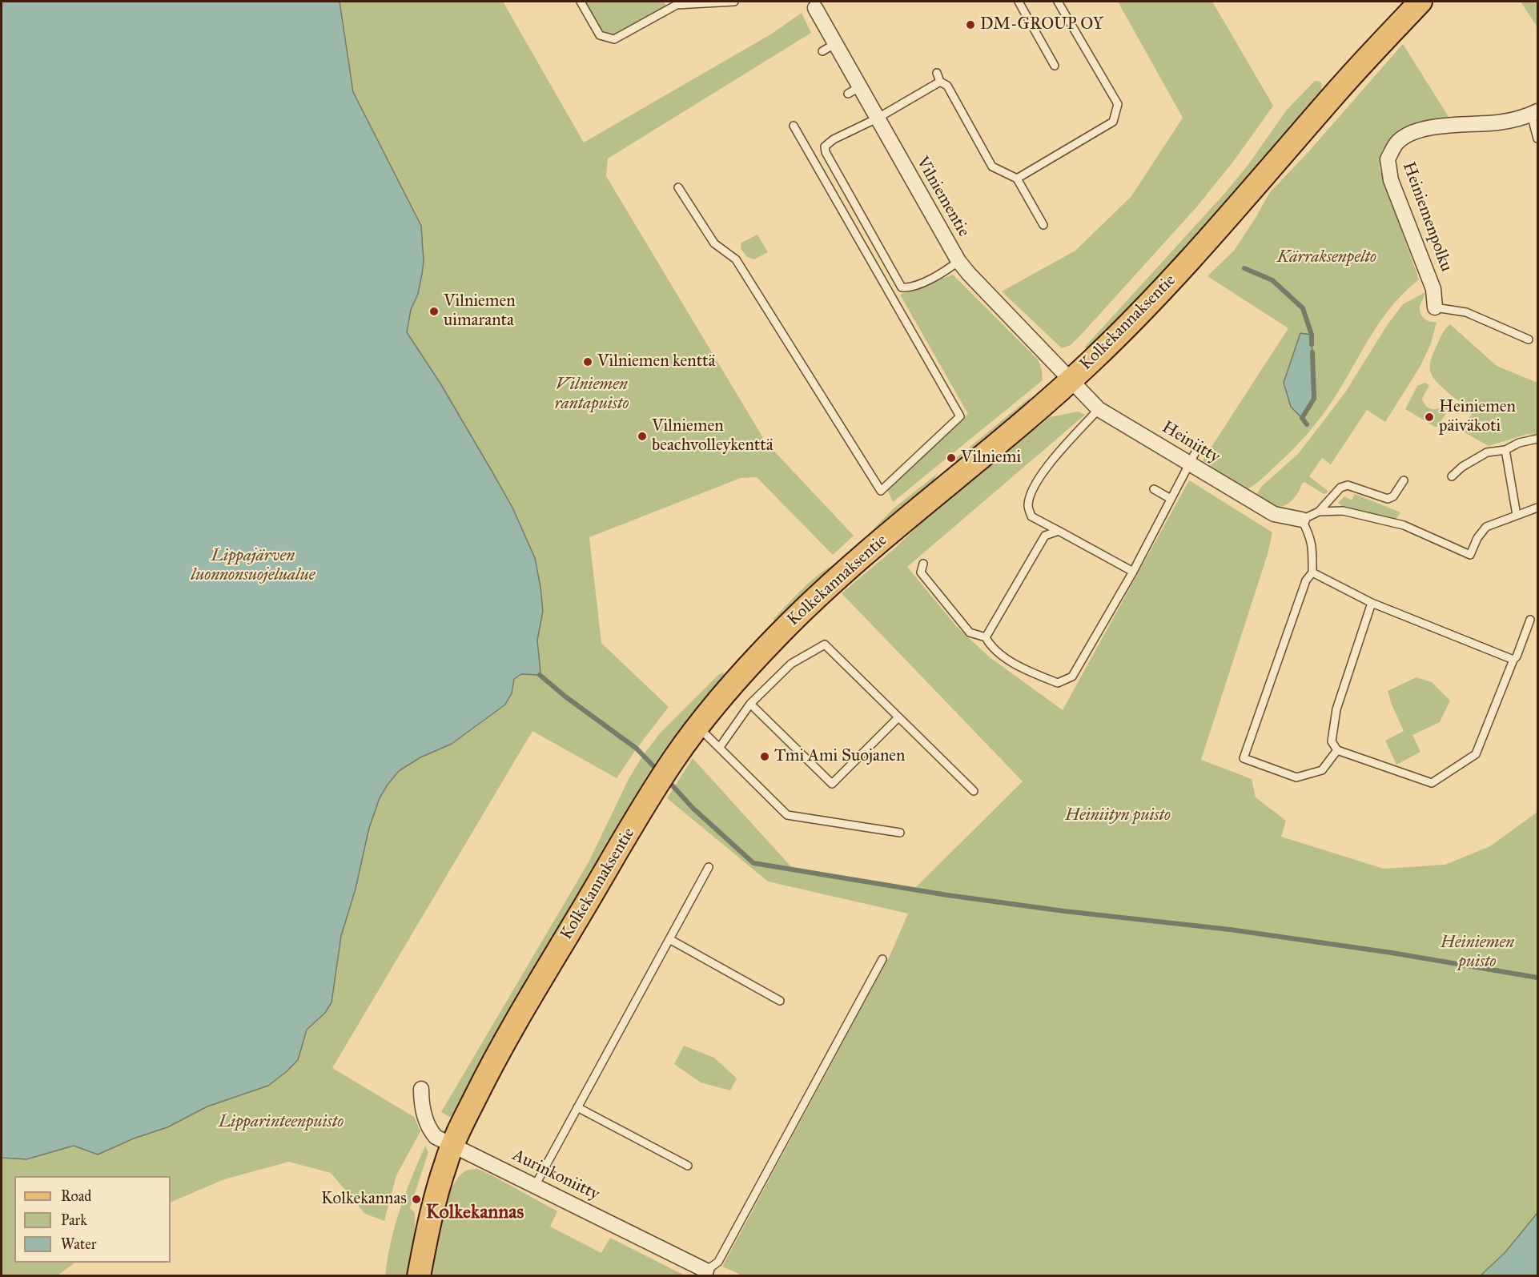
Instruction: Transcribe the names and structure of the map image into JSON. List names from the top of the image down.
{
  "streets": {
    "main road": ["Kolkekannaksentie"],
    "street": [
      "Vilniementie",
      "Heiniemenpolku",
      "Heiniitty",
      "Aurinkoniitty"
    ]
  },
  "crossings": [
    ["Vilniementie", "Kolkekannaksentie"],
    ["Vilniementie", "Heiniitty"],
    ["Kolkekannaksentie", "Heiniitty"],
    ["Kolkekannaksentie", "Aurinkoniitty"]
  ],
  "districts": ["Kolkekannas"],
  "parks": [
    "Kärraksenpelto",
    "Vilniemen rantapuisto",
    "Lippajärven luonnonsuojelualue",
    "Heiniityn puisto",
    "Heiniemen puisto",
    "Lipparinteenpuisto"
  ],
  "places": [
    "DM-GROUP OY",
    "Vilniemen uimaranta",
    "Vilniemen kenttä",
    "Heiniemen päiväkoti",
    "Vilniemen beachvolleykenttä",
    "Vilniemi",
    "Tmi Ami Suojanen",
    "Kolkekannas"
  ],
  "legend": ["Road", "Park", "Water"]
}
